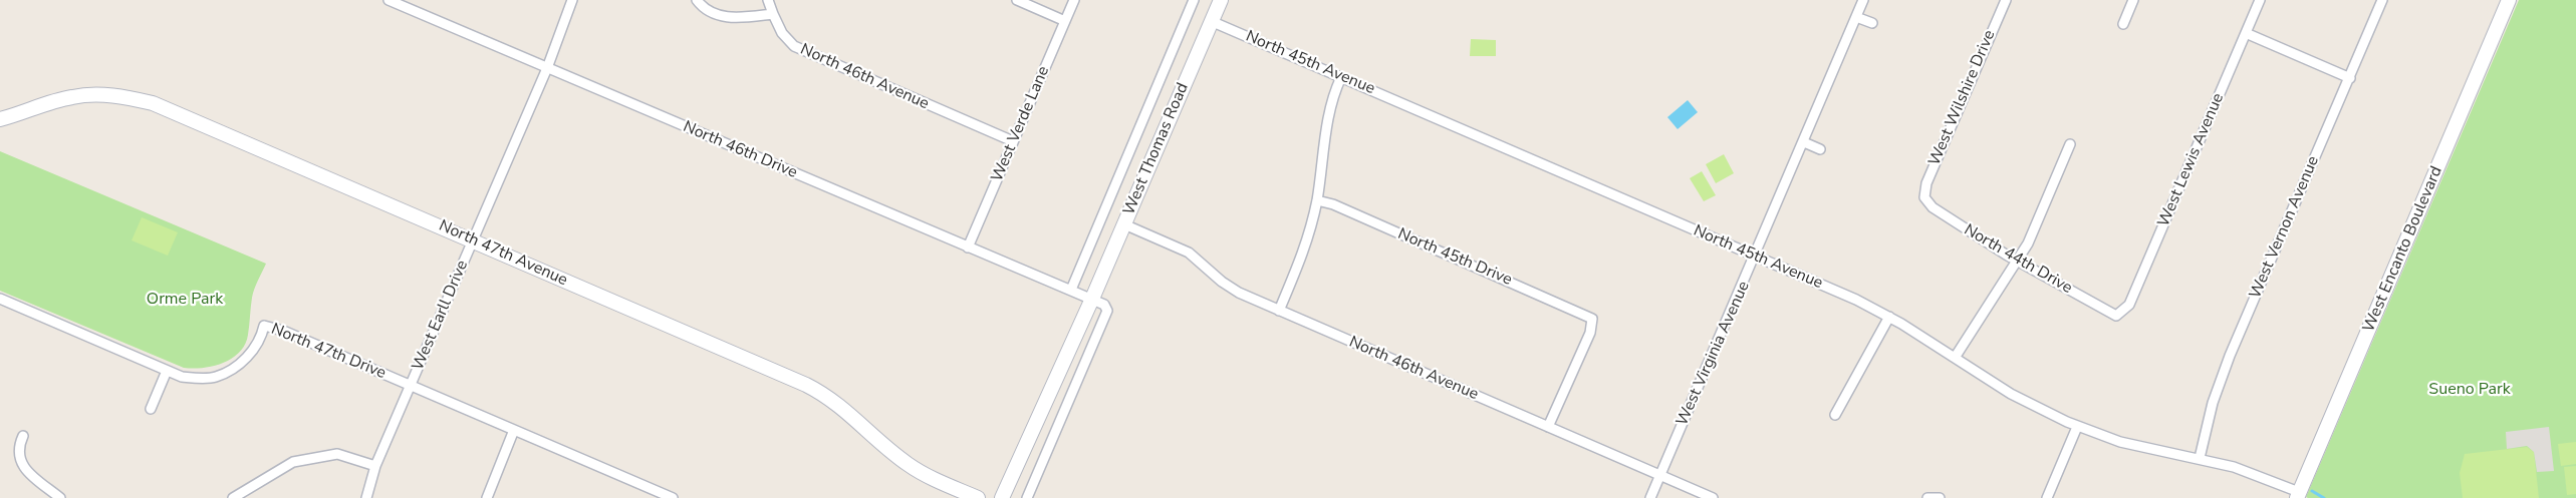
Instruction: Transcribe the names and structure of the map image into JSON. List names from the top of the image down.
{
  "streets": {
    "street": [
      "North 45th Avenue",
      "North 46th Avenue",
      "West Wilshire Drive",
      "West Verde Lane",
      "West Thomas Road",
      "North 46th Drive",
      "West Lewis Avenue",
      "West Vernon Avenue",
      "West Encanto Boulevard",
      "North 47th Avenue",
      "North 45th Drive",
      "North 44th Drive",
      "West Earll Drive",
      "North 47th Drive",
      "West Virginia Avenue"
    ]
  },
  "crossings": [
    ["North 45th Avenue", "West Thomas Road"],
    ["North 45th Avenue", "West Vernon Avenue"],
    ["North 45th Avenue", "West Encanto Boulevard"],
    ["North 45th Avenue", "West Virginia Avenue"],
    ["North 46th Avenue", "West Verde Lane"],
    ["North 46th Avenue", "West Thomas Road"],
    ["North 46th Avenue", "North 45th Drive"],
    ["North 46th Avenue", "West Virginia Avenue"],
    ["West Wilshire Drive", "North 44th Drive"],
    ["West Verde Lane", "North 46th Drive"],
    ["West Thomas Road", "North 46th Drive"],
    ["North 46th Drive", "West Earll Drive"],
    ["West Lewis Avenue", "North 44th Drive"],
    ["North 47th Avenue", "West Earll Drive"],
    ["West Earll Drive", "North 47th Drive"]
  ],
  "parks": ["Orme Park", "Sueno Park"]
}
